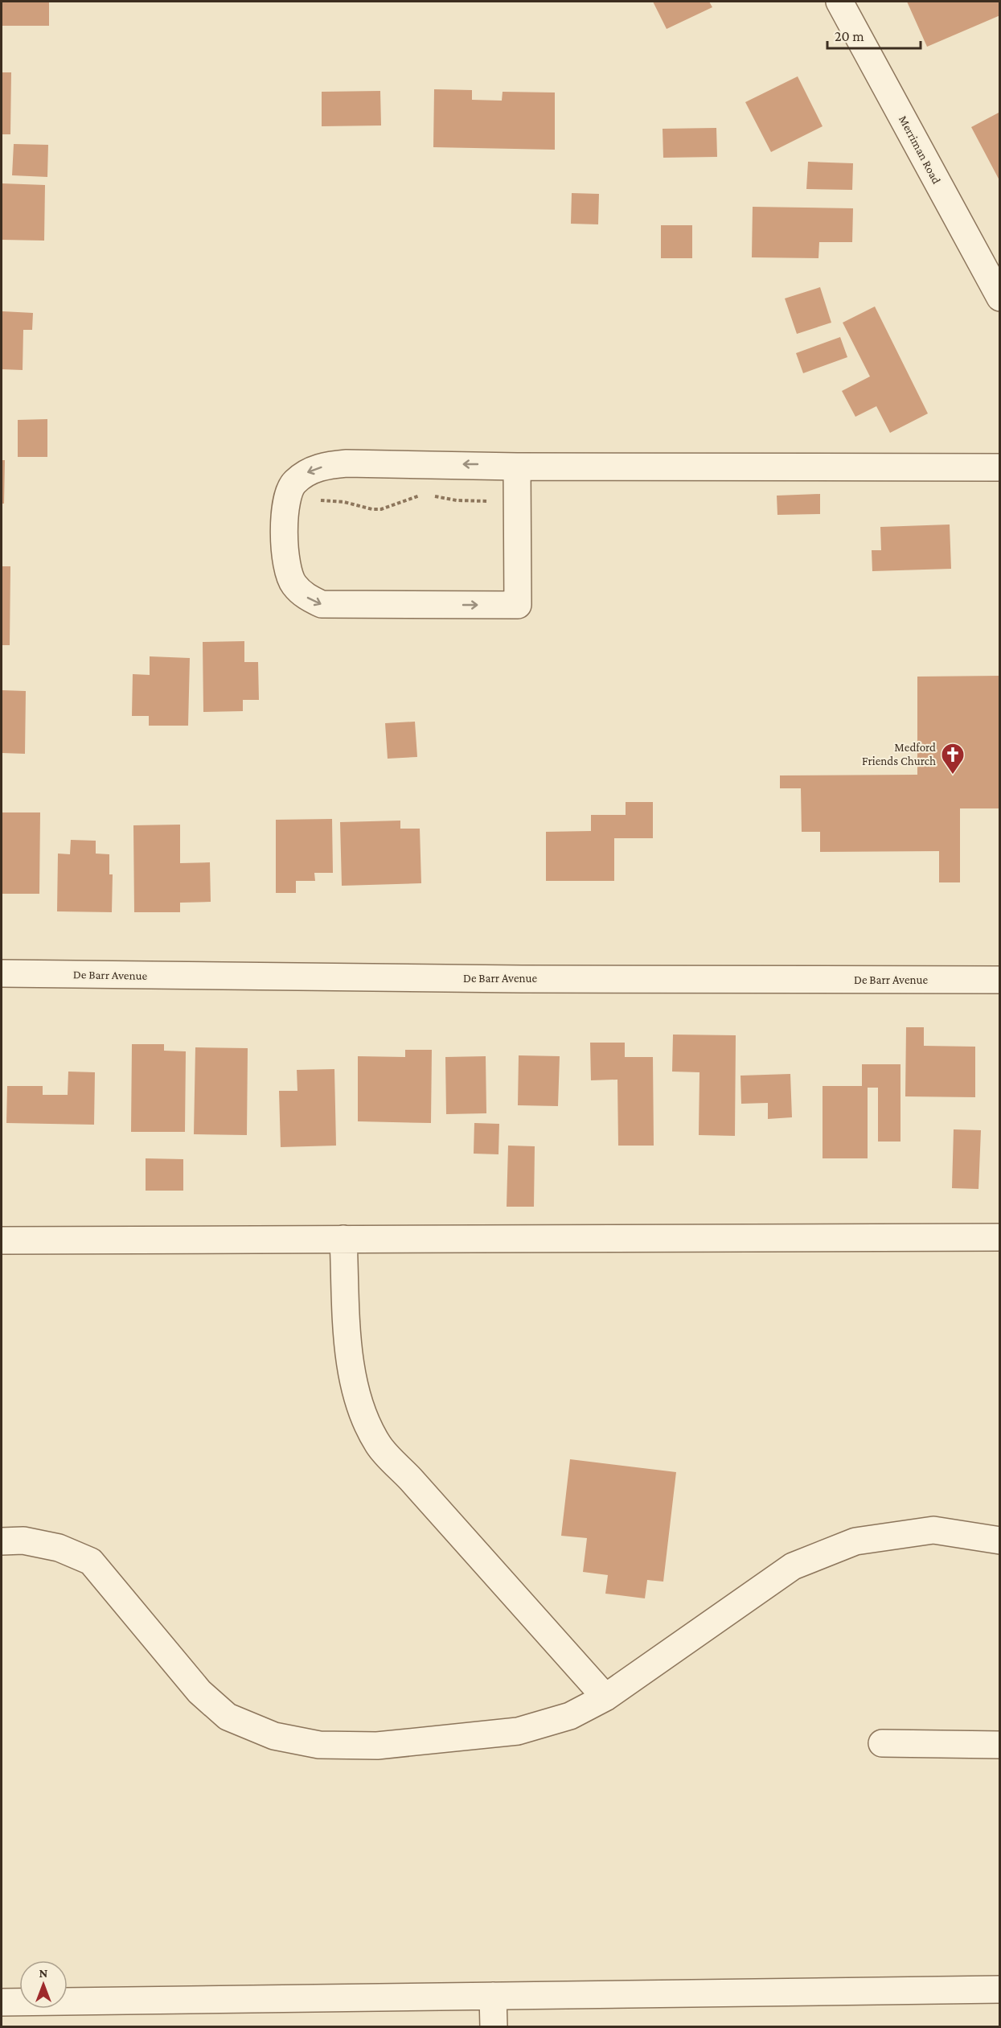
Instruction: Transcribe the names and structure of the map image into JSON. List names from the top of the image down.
{
  "streets": {
    "street": ["Merriman Road", "De Barr Avenue"]
  },
  "places": {
    "church": ["Medford Friends Church"]
  },
  "scale_bar": "20 m",
  "north": "top"
}
